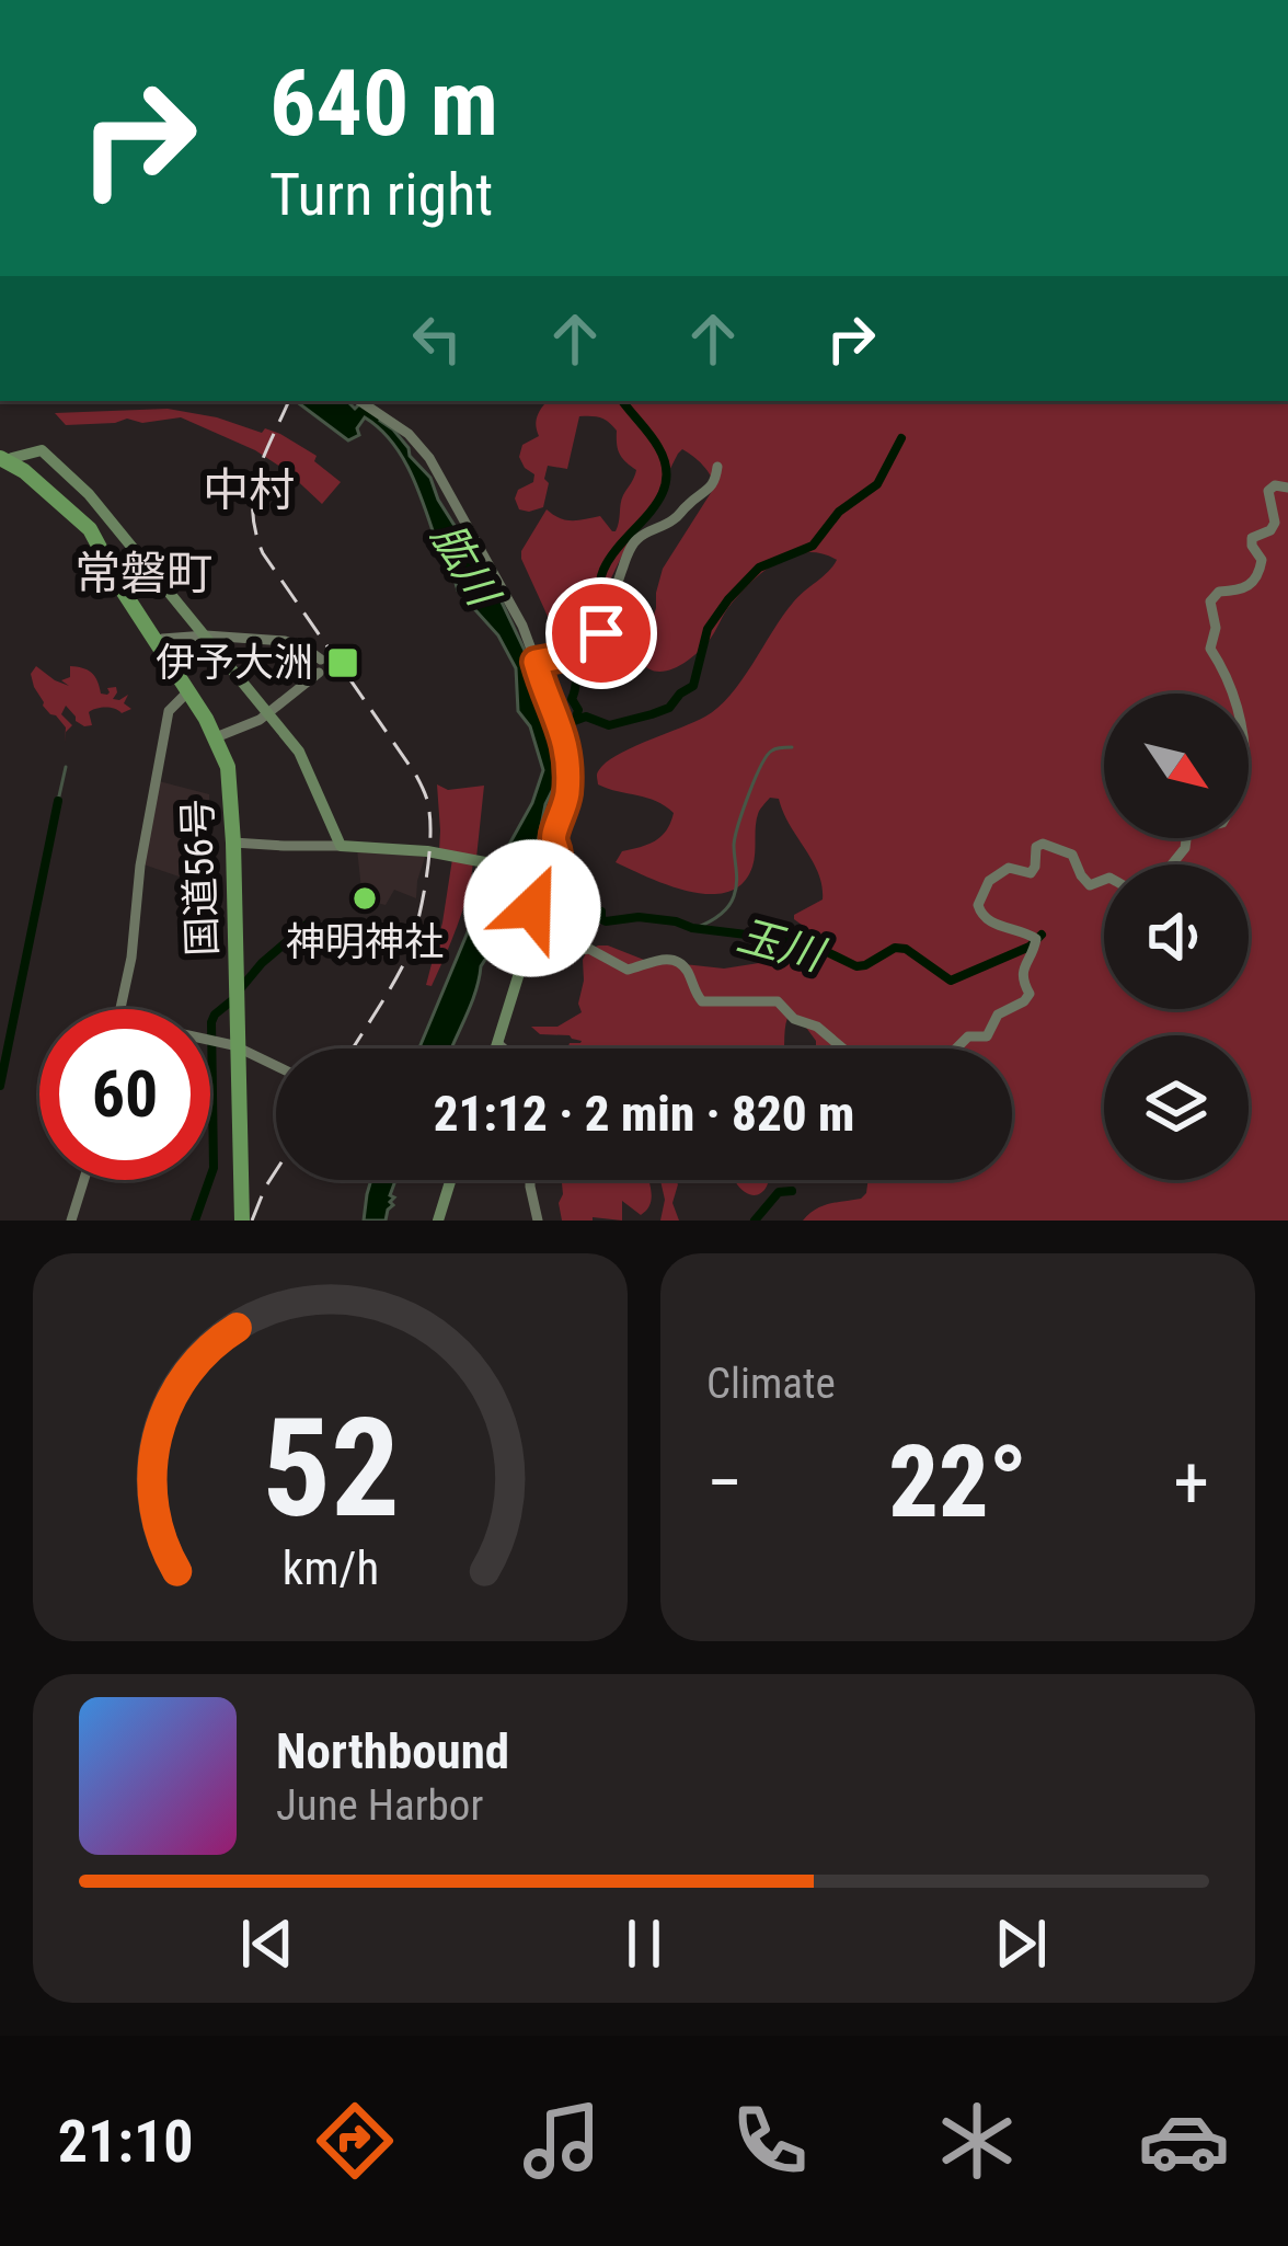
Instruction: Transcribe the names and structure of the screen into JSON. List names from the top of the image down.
{
  "streets": {
    "highway": ["国道56号"]
  },
  "districts": ["中村", "常磐町"],
  "water": ["肱川", "玉川"],
  "places": {
    "transit": ["伊予大洲"],
    "other": ["神明神社"]
  },
  "north": "bottom right",
  "page": {
    "turn": ["640 m", "Turn right"],
    "limit": "60",
    "trip": "21:12 · 2 min · 820 m",
    "tile": "Climate",
    "heat": ["−", "22°", "+"],
    "song": ["Northbound", "June Harbor"],
    "tabs": "21:10",
    "gauge": ["52", "km/h"]
  }
}
